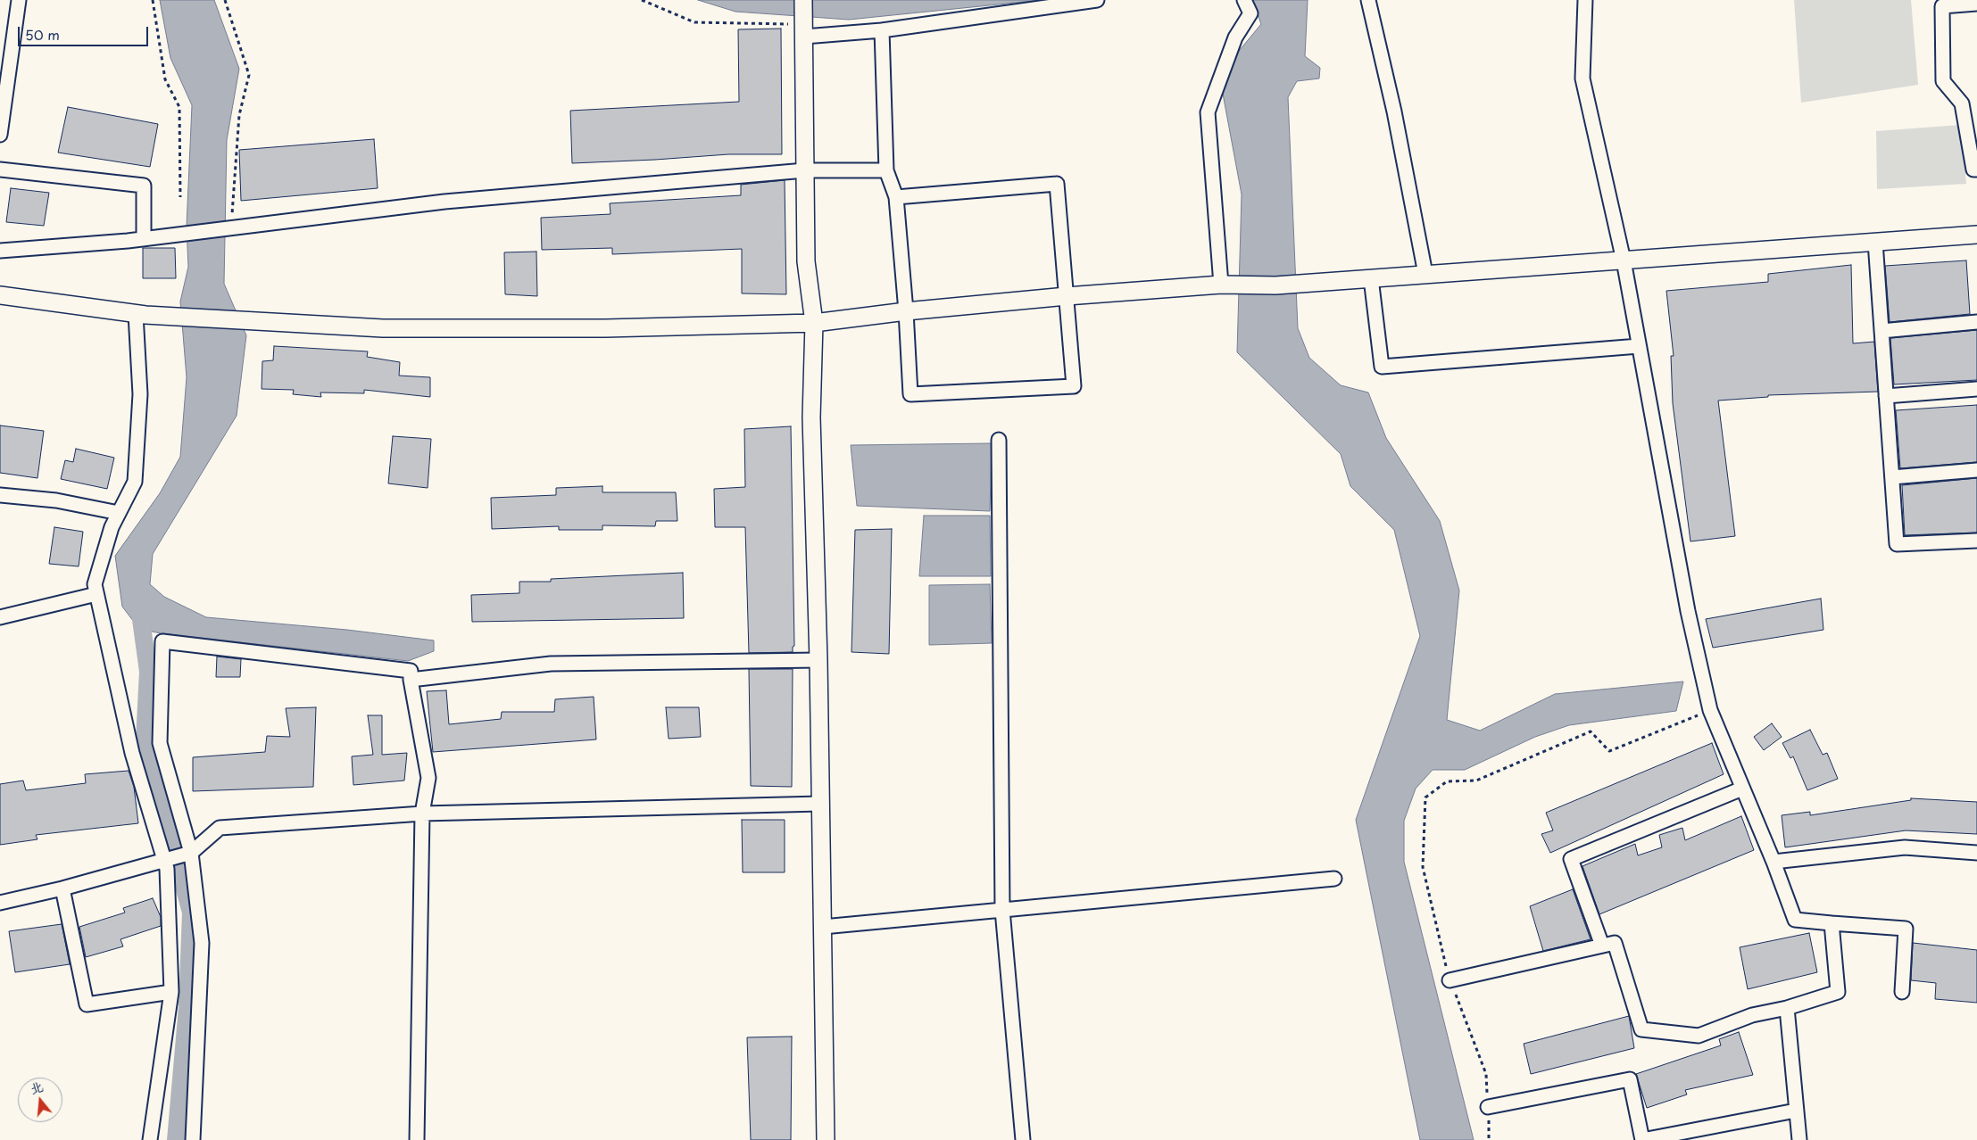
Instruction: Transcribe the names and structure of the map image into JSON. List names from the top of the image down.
{
  "scale_bar": "50 m",
  "north": "top"
}
